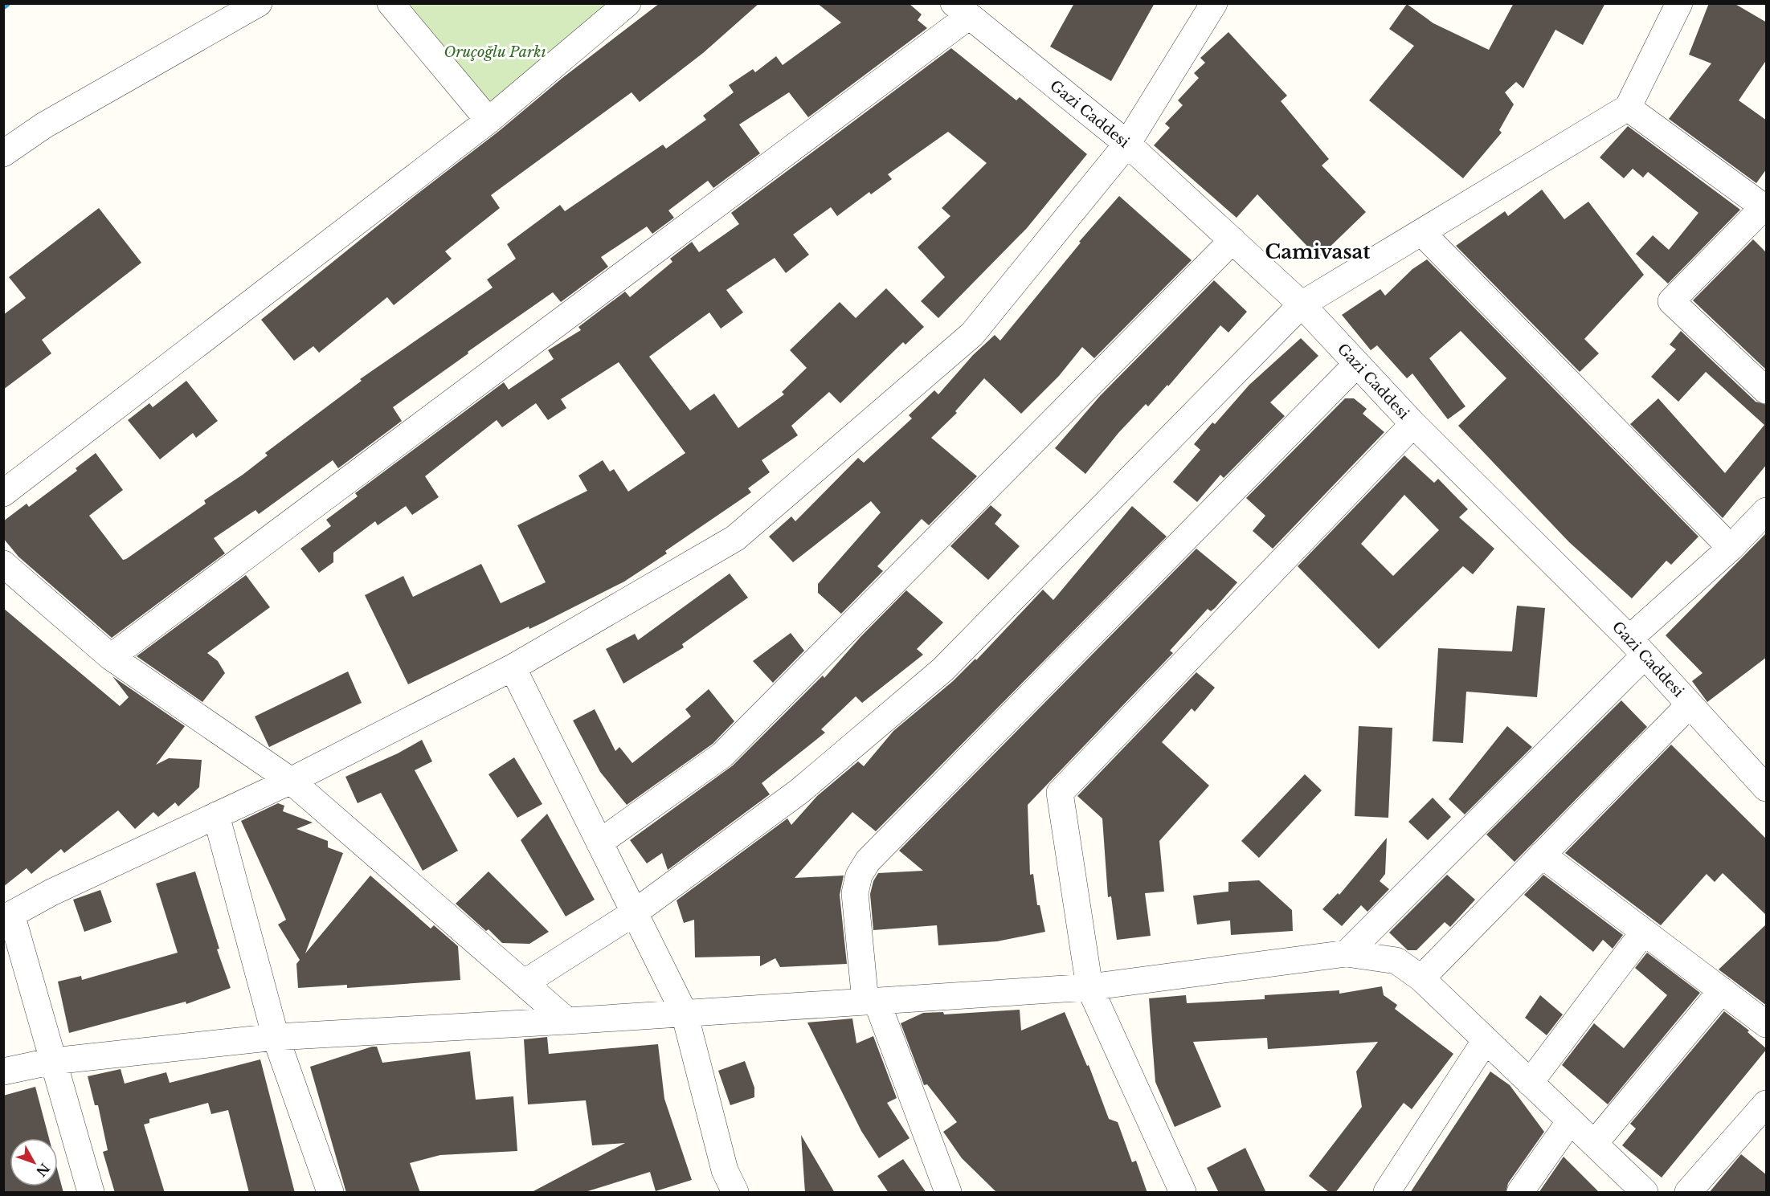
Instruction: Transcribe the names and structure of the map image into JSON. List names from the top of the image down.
{
  "streets": {
    "street": ["Gazi Caddesi"]
  },
  "districts": ["Camivasat"],
  "parks": ["Oruçoğlu Parkı"],
  "north": "bottom right"
}
